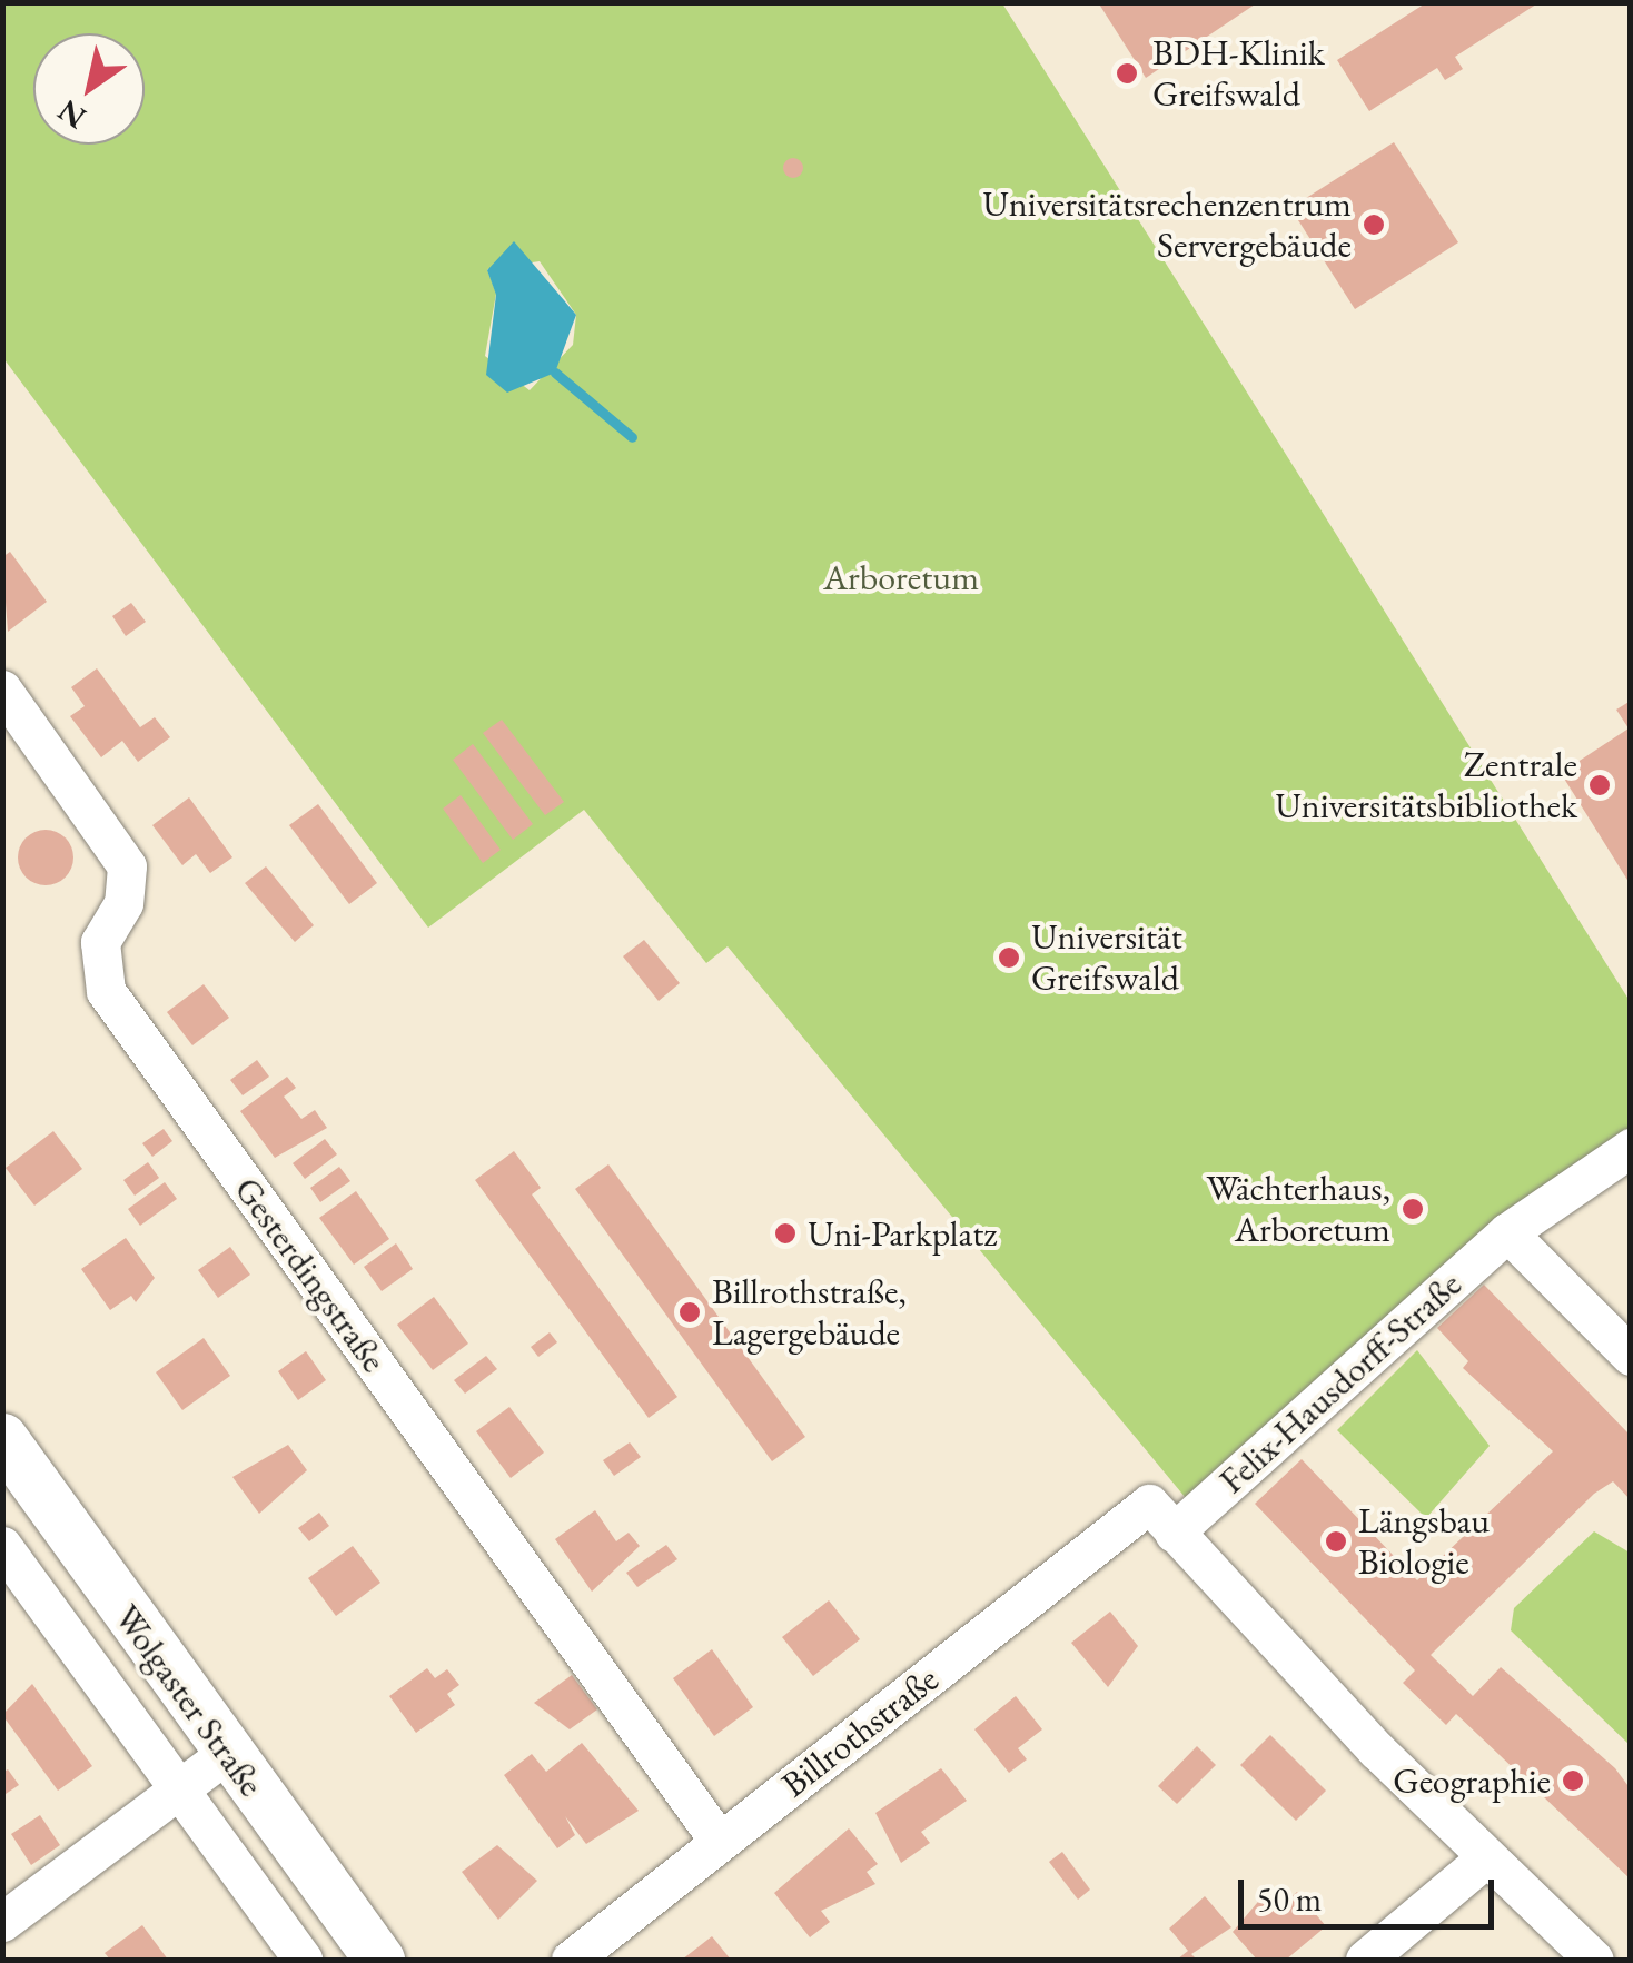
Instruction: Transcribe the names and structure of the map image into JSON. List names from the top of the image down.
{
  "streets": {
    "main road": ["Wolgaster Straße"],
    "street": ["Gesterdingstraße", "Felix-Hausdorff-Straße", "Billrothstraße"]
  },
  "crossings": [
    ["Gesterdingstraße", "Billrothstraße"],
    ["Felix-Hausdorff-Straße", "Billrothstraße"]
  ],
  "parks": ["Arboretum"],
  "places": [
    "BDH-Klinik Greifswald",
    "Universitätsrechenzentrum Servergebäude",
    "Zentrale Universitätsbibliothek",
    "Universität Greifswald",
    "Wächterhaus, Arboretum",
    "Uni-Parkplatz",
    "Billrothstraße, Lagergebäude",
    "Längsbau Biologie",
    "Geographie"
  ],
  "scale_bar": "50 m",
  "north": "bottom left"
}
